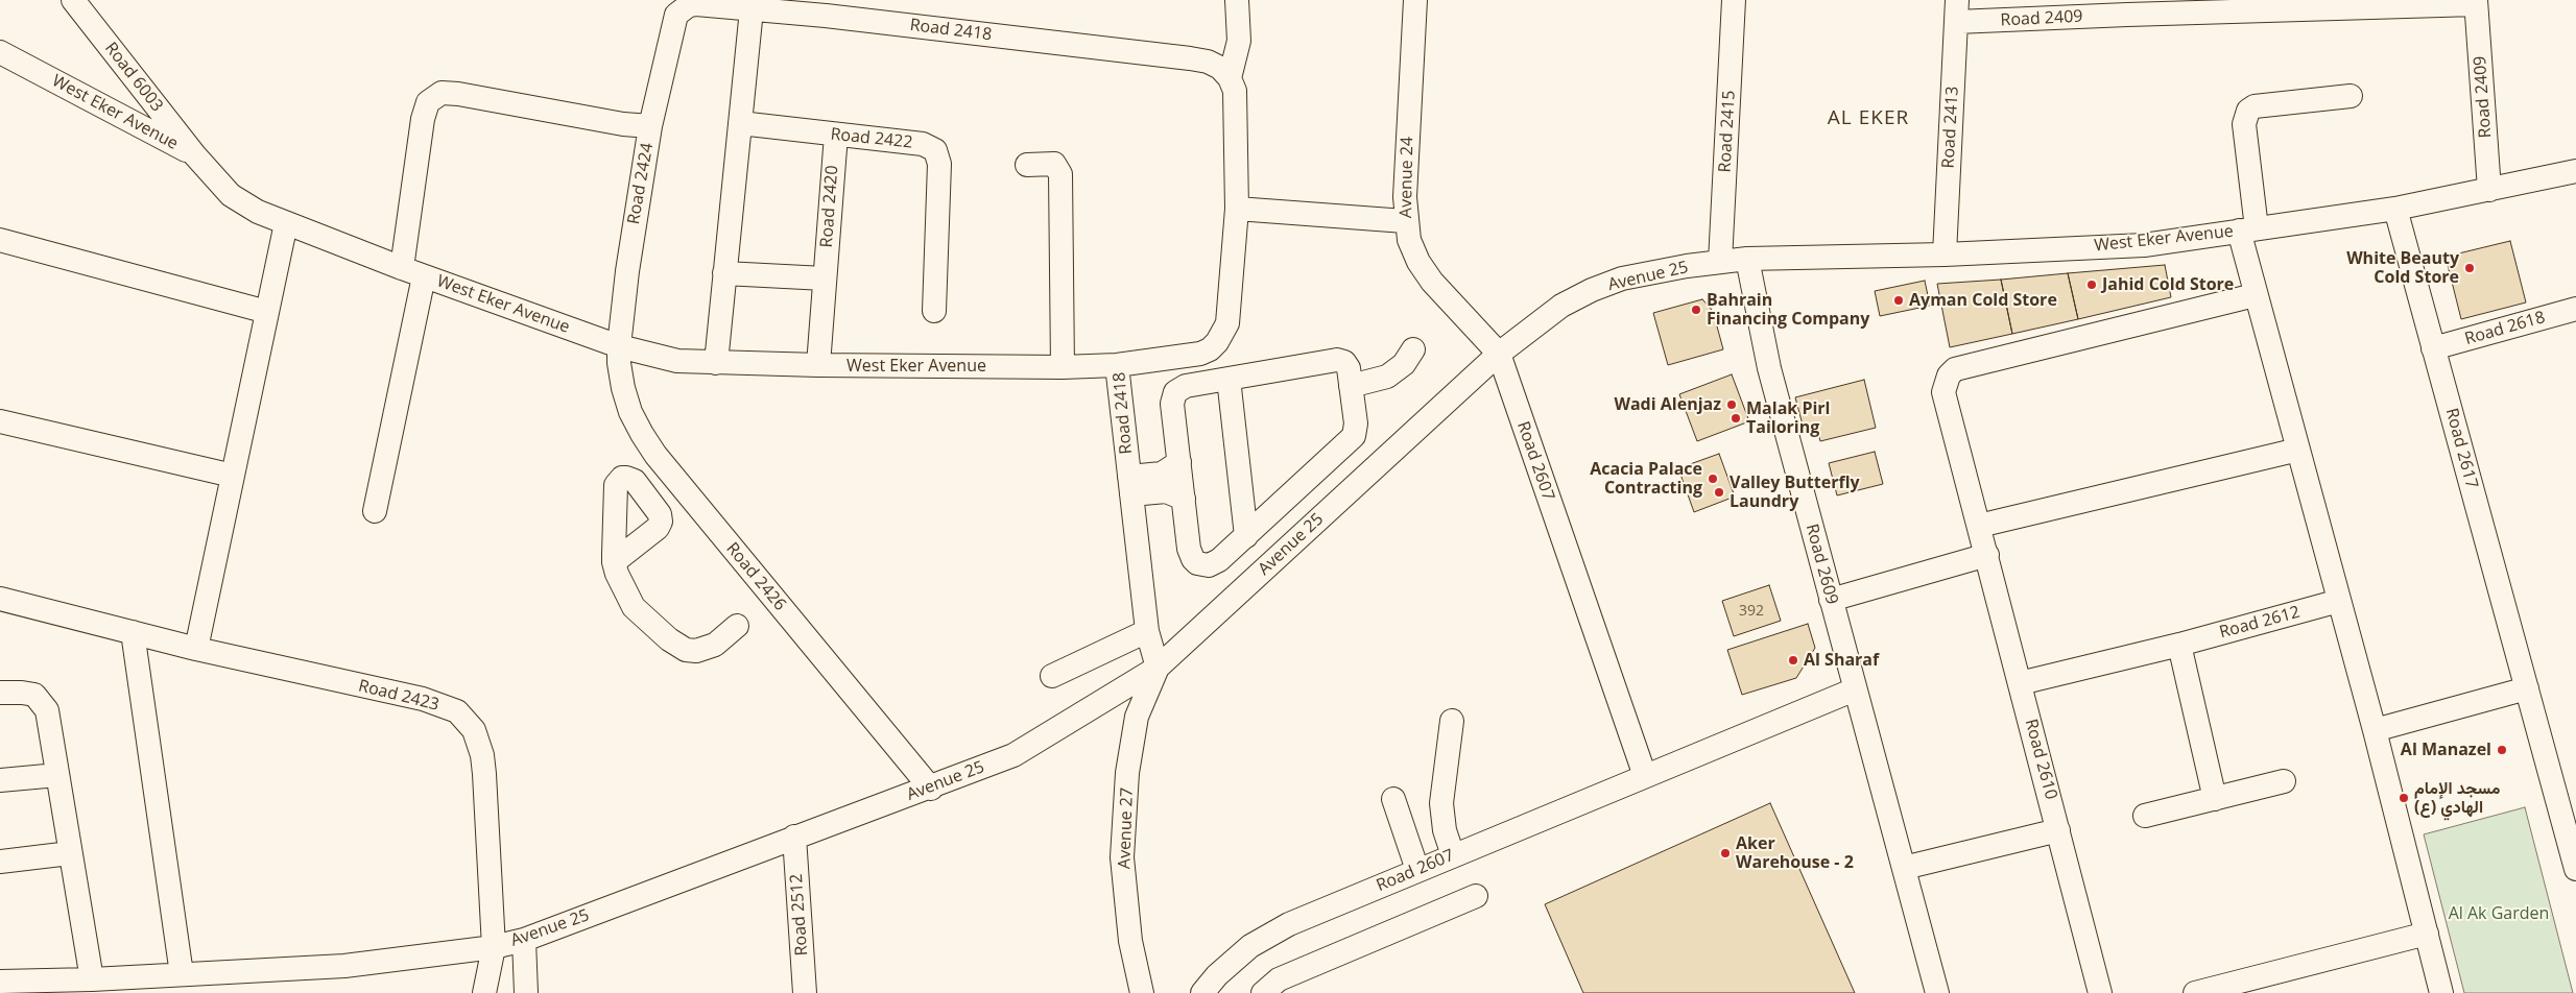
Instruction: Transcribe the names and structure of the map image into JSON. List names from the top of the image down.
{
  "streets": {
    "street": [
      "Road 2409",
      "Road 2418",
      "Road 6003",
      "West Eker Avenue",
      "Road 2413",
      "Road 2415",
      "Road 2422",
      "Avenue 24",
      "Road 2424",
      "Road 2420",
      "Avenue 25",
      "Road 2618",
      "Road 2617",
      "Road 2607",
      "Road 2609",
      "Road 2426",
      "Road 2612",
      "Road 2423",
      "Road 2610",
      "Avenue 27",
      "Road 2512"
    ]
  },
  "crossings": [
    ["Road 2409", "West Eker Avenue"],
    ["Road 2409", "Road 2413"],
    ["Road 2418", "West Eker Avenue"],
    ["Road 2418", "Road 2424"],
    ["Road 2418", "Avenue 25"],
    ["Road 2418", "Avenue 27"],
    ["Road 6003", "West Eker Avenue"],
    ["West Eker Avenue", "Road 2413"],
    ["West Eker Avenue", "Road 2424"],
    ["West Eker Avenue", "Road 2420"],
    ["West Eker Avenue", "Avenue 25"],
    ["West Eker Avenue", "Road 2617"],
    ["West Eker Avenue", "Road 2609"],
    ["West Eker Avenue", "Road 2426"],
    ["Road 2415", "Avenue 25"],
    ["Road 2422", "Road 2420"],
    ["Avenue 24", "Avenue 25"],
    ["Avenue 24", "Road 2607"],
    ["Road 2424", "Road 2426"],
    ["Avenue 25", "Road 2607"],
    ["Avenue 25", "Road 2609"],
    ["Avenue 25", "Road 2426"],
    ["Avenue 25", "Road 2423"],
    ["Avenue 25", "Avenue 27"],
    ["Avenue 25", "Road 2512"],
    ["Road 2618", "Road 2617"],
    ["Road 2607", "Road 2609"],
    ["Road 2612", "Road 2610"]
  ],
  "districts": ["AL EKER"],
  "parks": ["Al Ak Garden"],
  "places": [
    "White Beauty Cold Store",
    "Jahid Cold Store",
    "Ayman Cold Store",
    "Bahrain Financing Company",
    "Wadi Alenjaz",
    "Malak Pirl Tailoring",
    "Acacia Palace Contracting",
    "Valley Butterfly Laundry",
    "Al Sharaf",
    "Al Manazel",
    "مسجد الإمام الهادي (ع)",
    "Aker Warehouse - 2"
  ],
  "house_numbers": ["392"]
}
